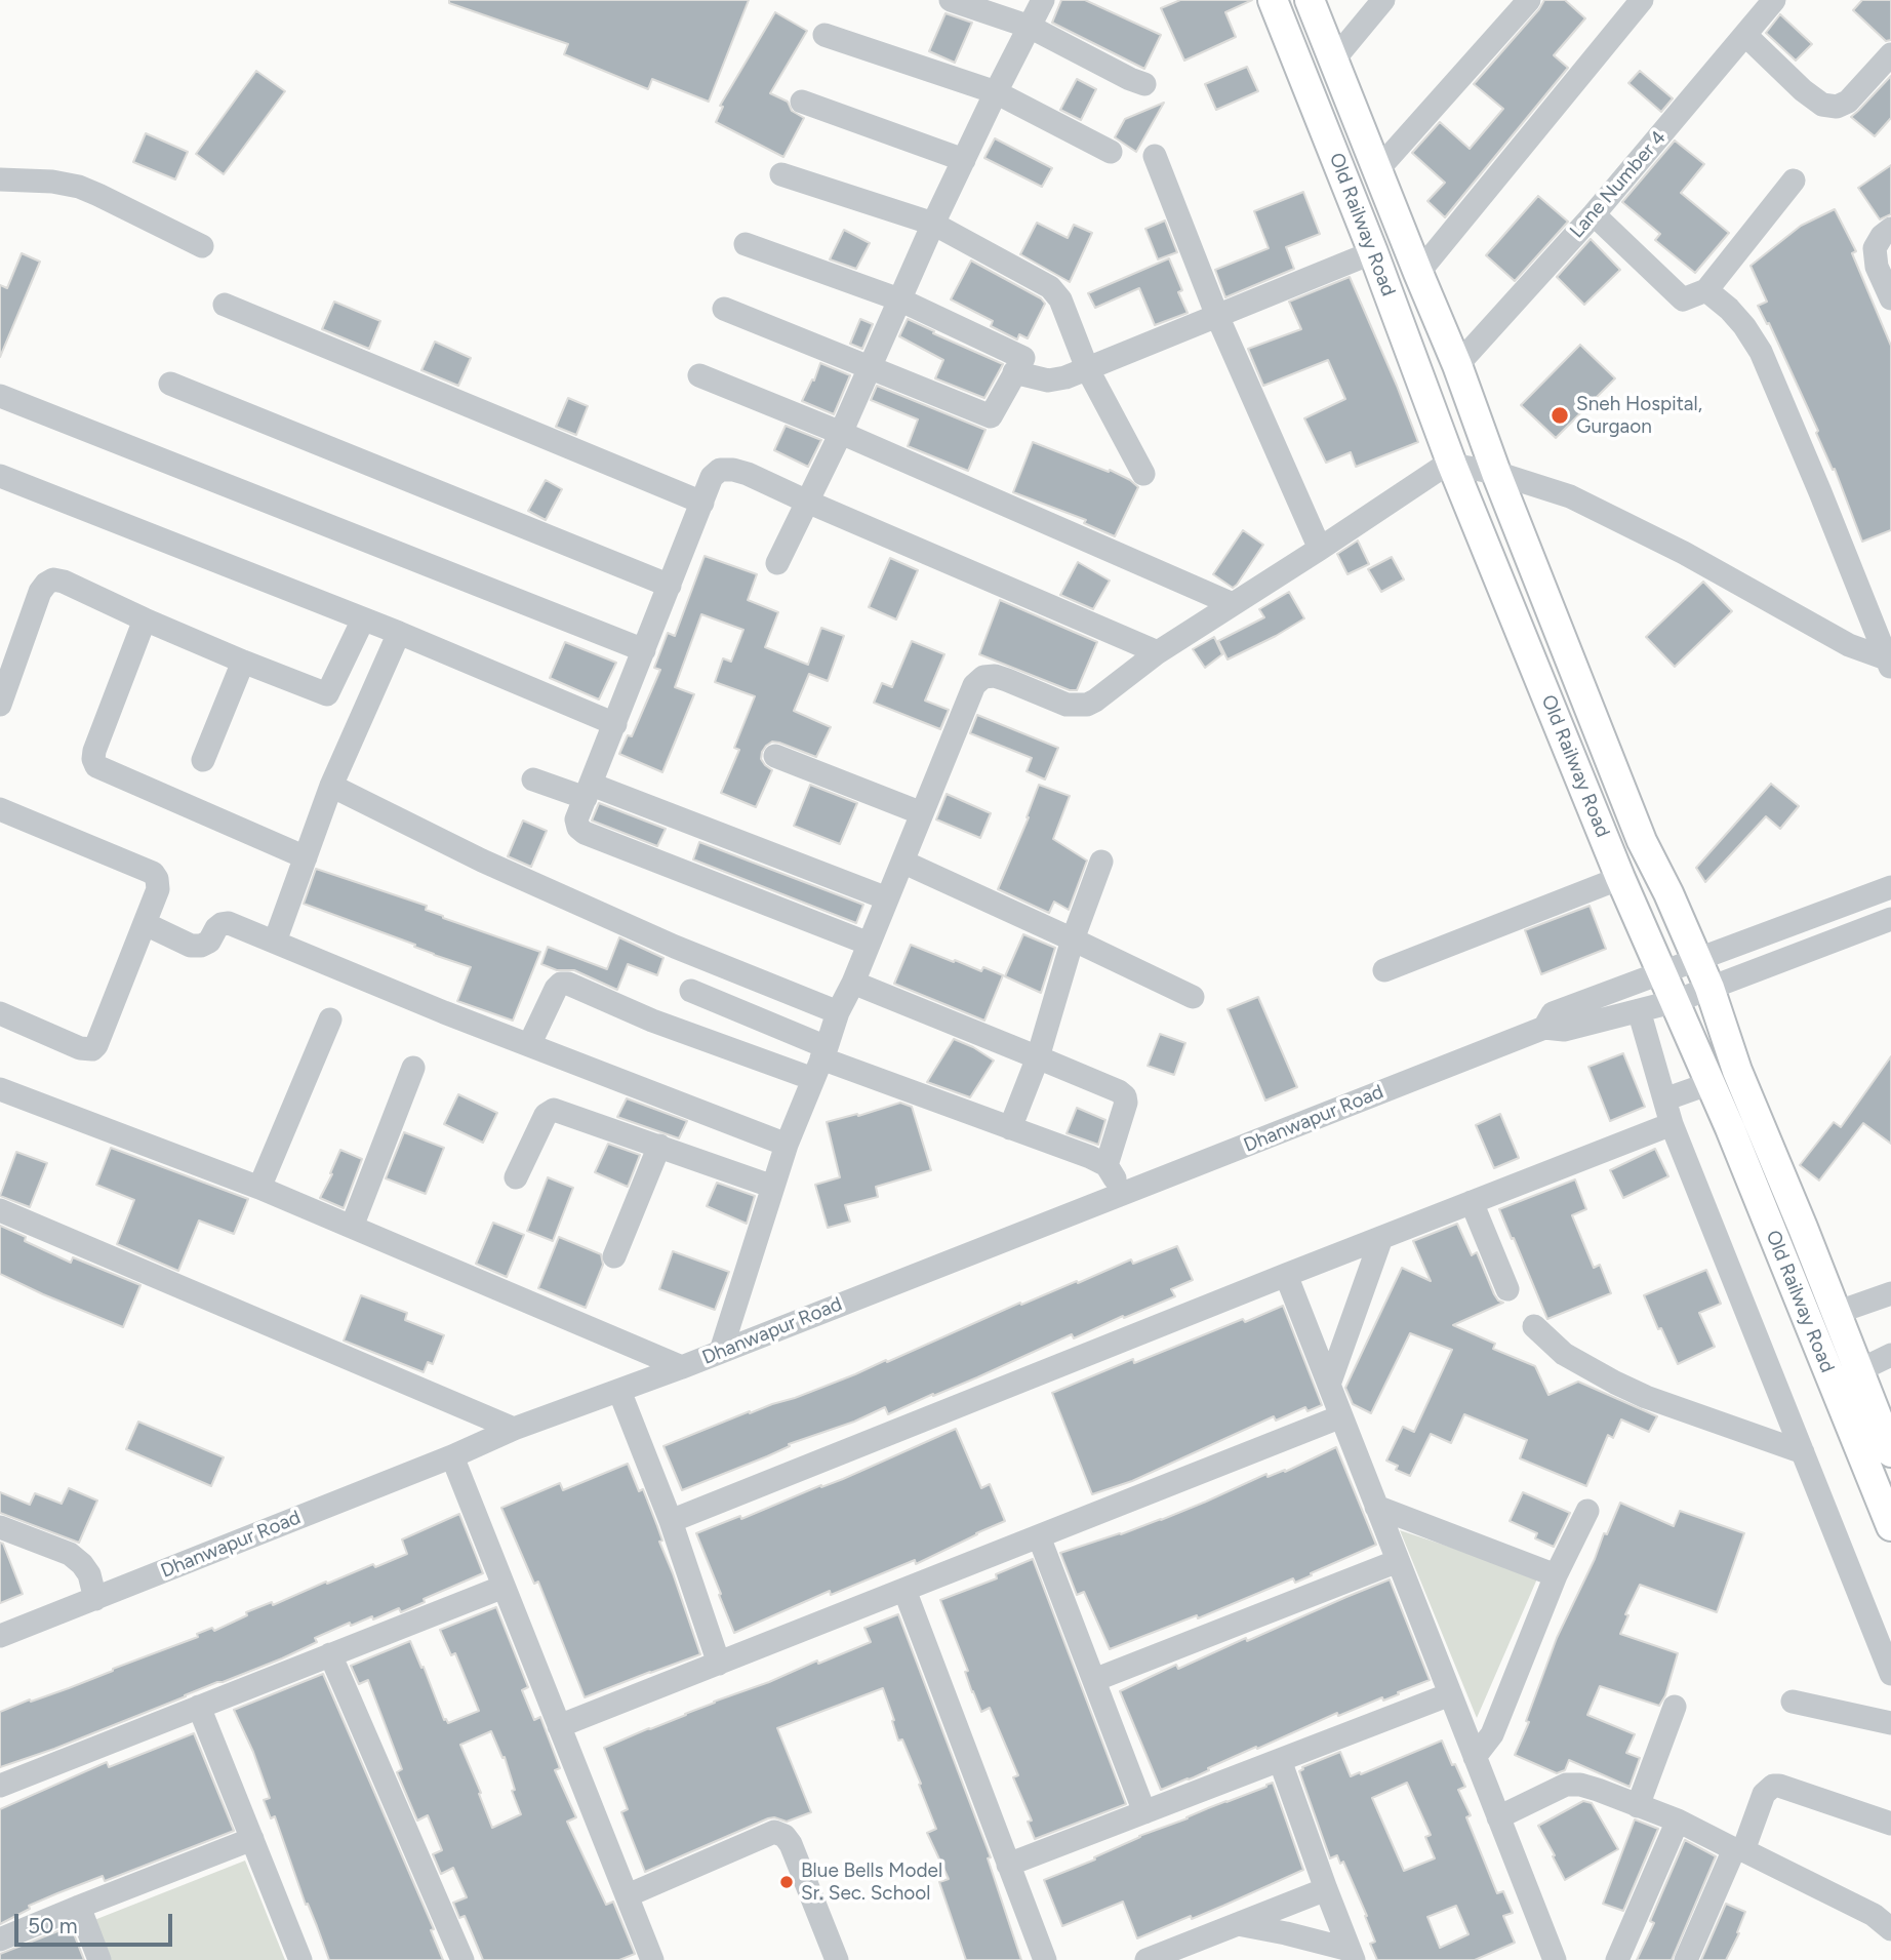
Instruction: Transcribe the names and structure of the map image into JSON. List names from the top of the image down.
{
  "streets": {
    "main road": ["Old Railway Road"],
    "street": ["Lane Number 4", "Dhanwapur Road"]
  },
  "crossings": [
    ["Lane Number 4", "Old Railway Road"],
    ["Old Railway Road", "Dhanwapur Road"]
  ],
  "places": ["Sneh Hospital, Gurgaon", "Blue Bells Model Sr. Sec. School"],
  "scale_bar": "50 m"
}
